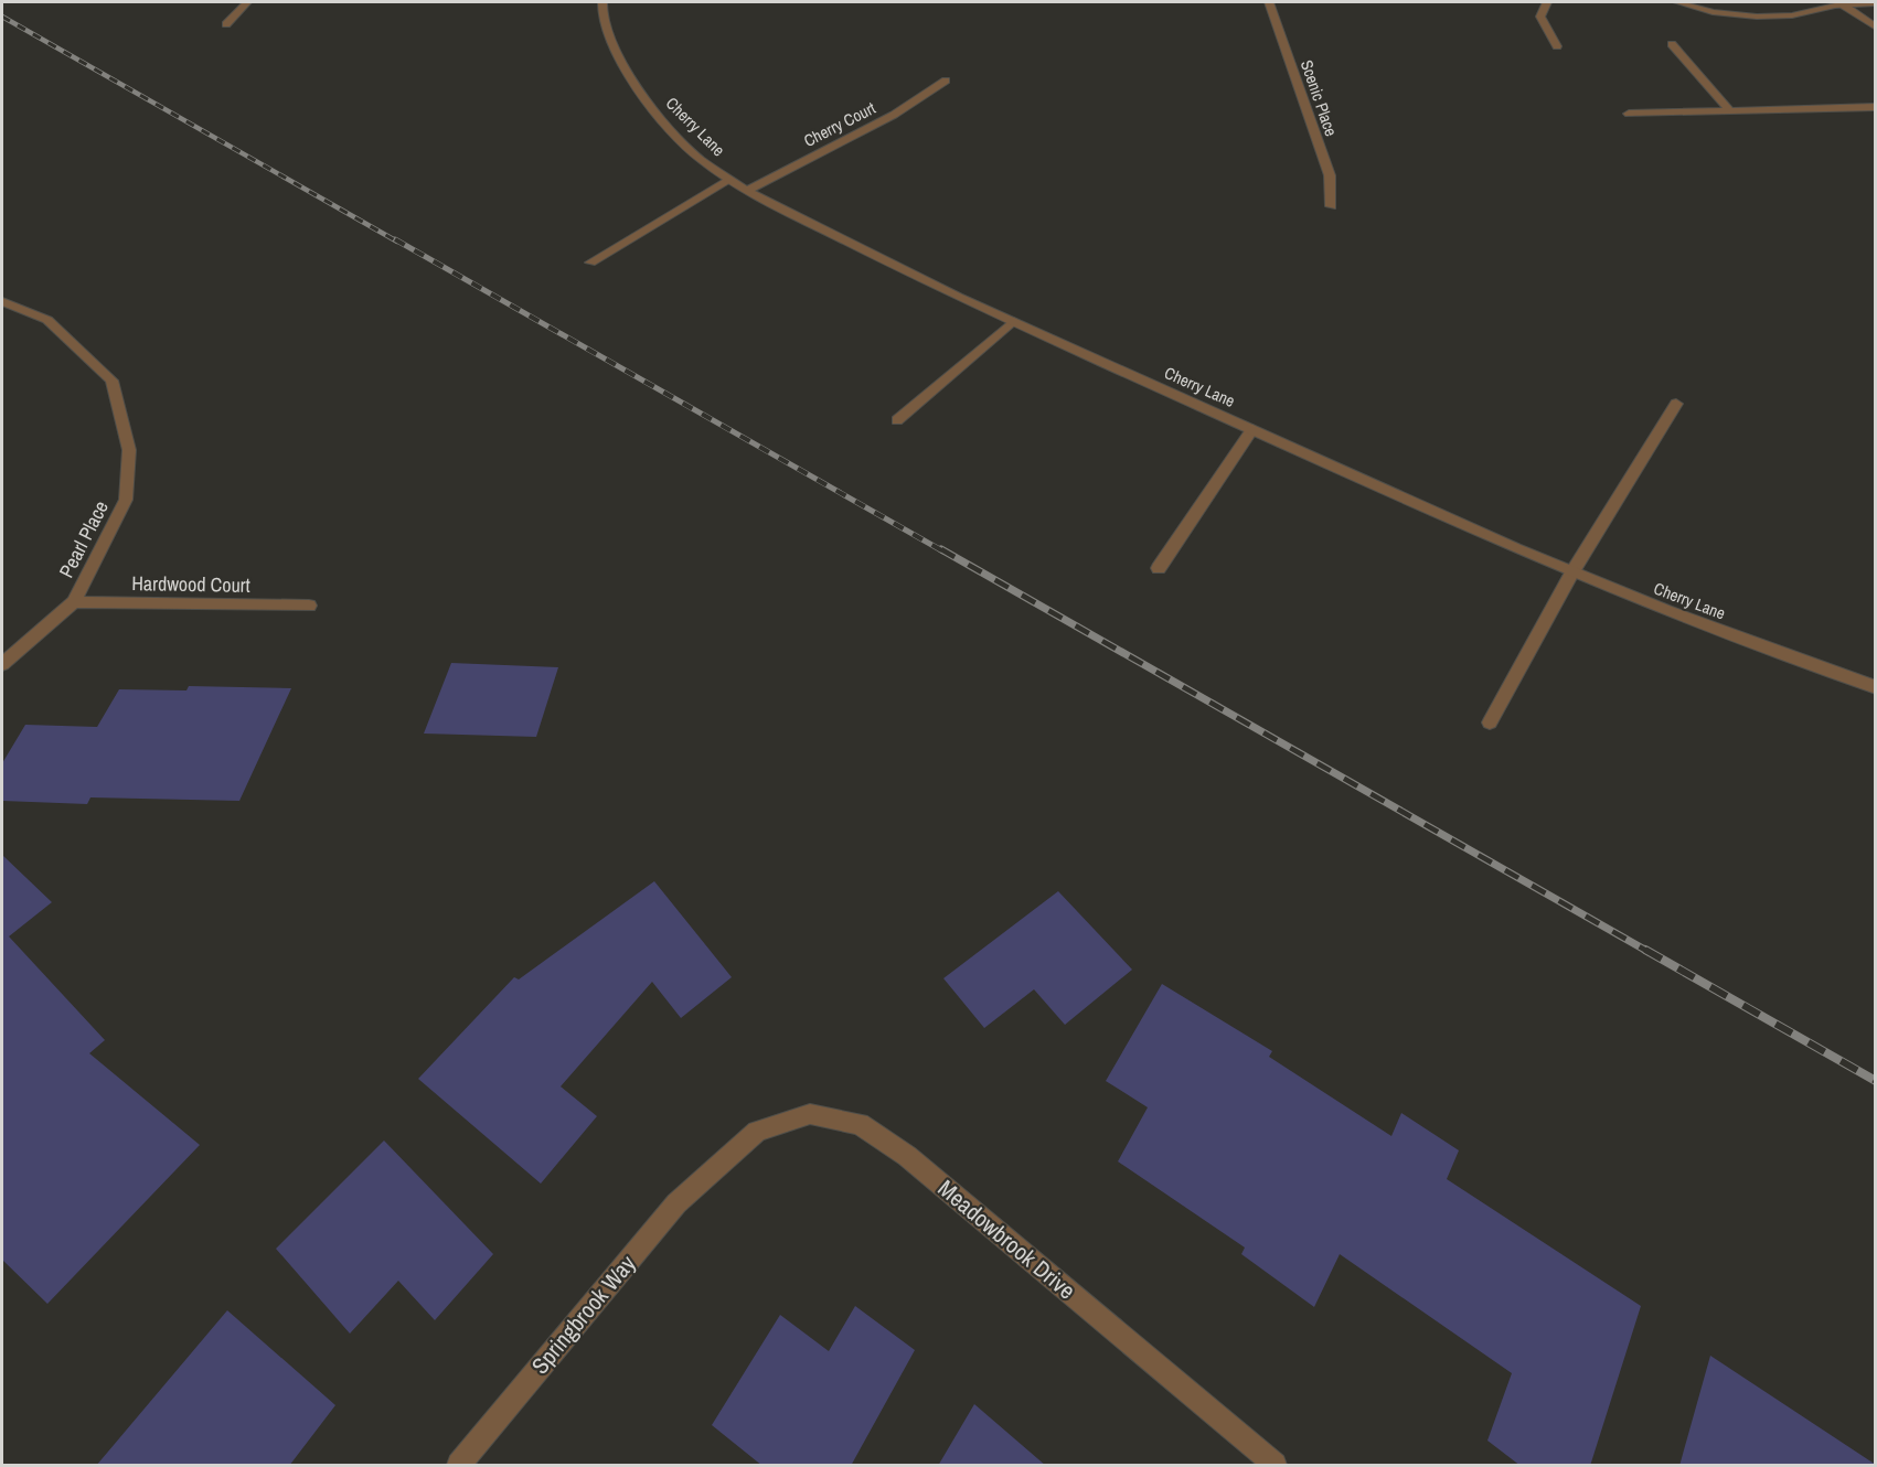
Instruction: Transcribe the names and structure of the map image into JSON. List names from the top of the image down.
{
  "streets": {
    "street": [
      "Scenic Place",
      "Cherry Court",
      "Cherry Lane",
      "Pearl Place",
      "Hardwood Court",
      "Meadowbrook Drive",
      "Springbrook Way"
    ]
  },
  "crossings": [
    ["Cherry Court", "Cherry Lane"],
    ["Pearl Place", "Hardwood Court"],
    ["Meadowbrook Drive", "Springbrook Way"]
  ]
}
